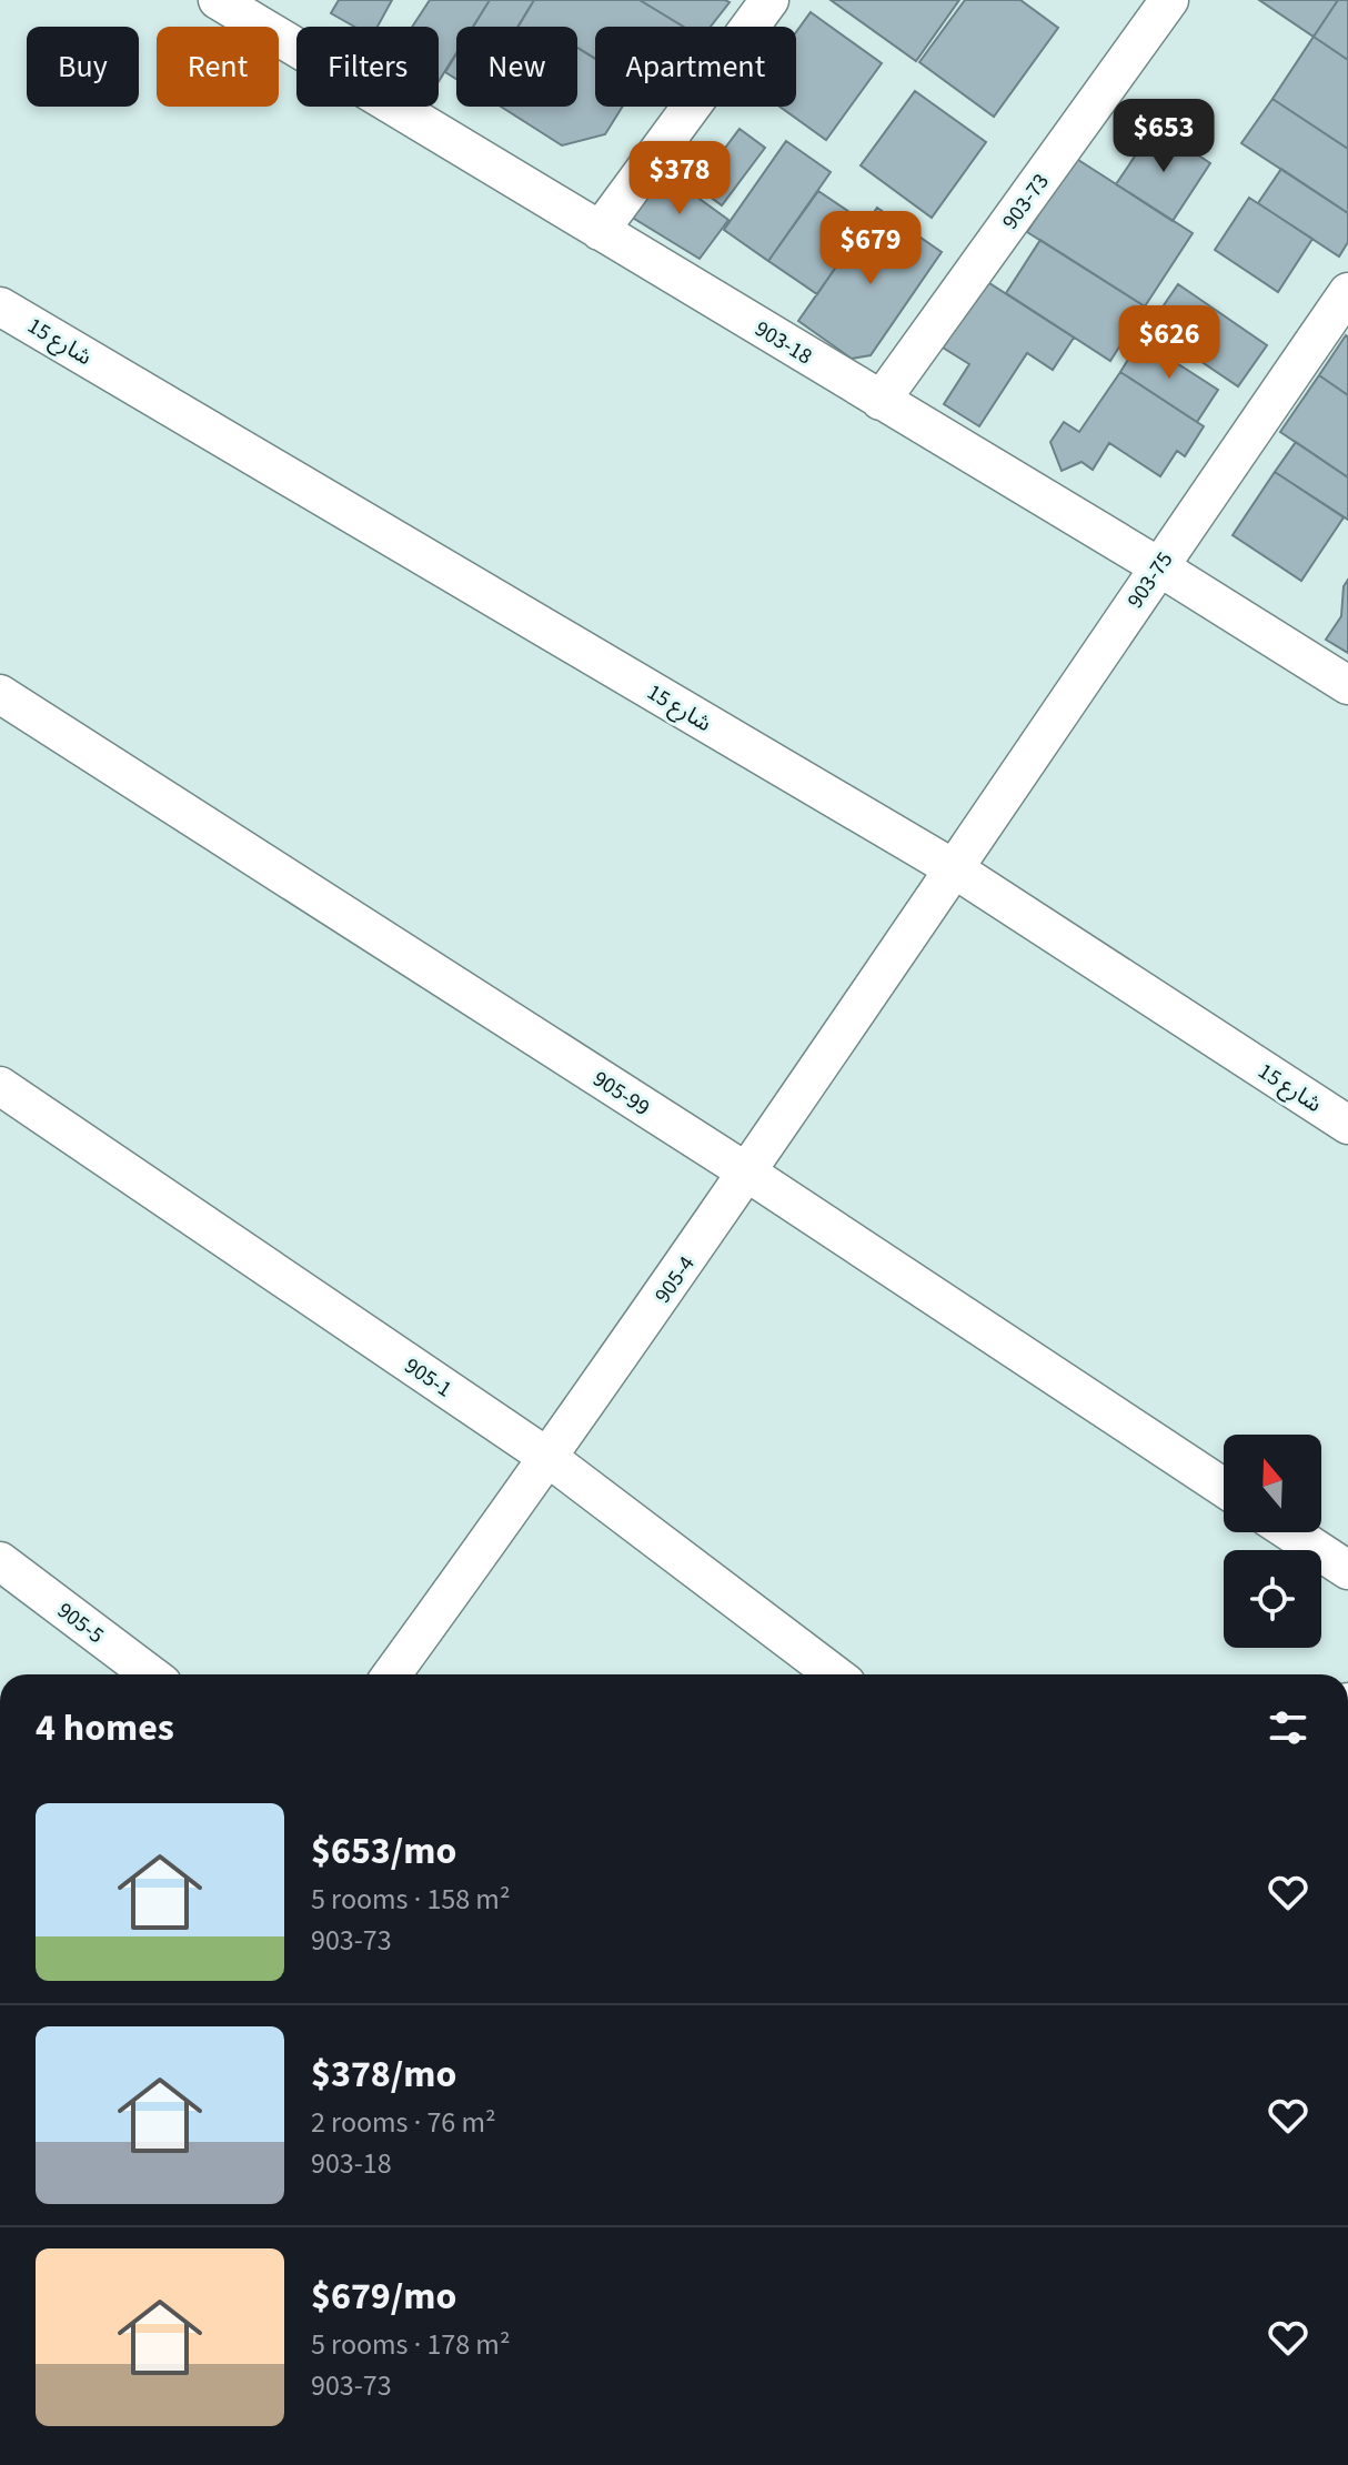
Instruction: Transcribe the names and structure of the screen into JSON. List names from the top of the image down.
{
  "streets": {
    "street": [
      "903-73",
      "شارع 15",
      "903-18",
      "903-75",
      "905-99",
      "905-4",
      "905-1",
      "905-5"
    ]
  },
  "crossings": [
    ["903-73", "903-18"],
    ["شارع 15", "903-75"],
    ["شارع 15", "905-4"],
    ["903-18", "903-75"],
    ["903-75", "905-4"],
    ["905-99", "905-4"],
    ["905-4", "905-1"]
  ],
  "north": "top",
  "page": {
    "chip": [
      "Buy",
      "Rent",
      "Filters",
      "New",
      "Apartment"
    ],
    "price": [
      "$653",
      "$378",
      "$679",
      "$626"
    ],
    "heading": "4 homes",
    "list": [
      {
        "name": "$653/mo",
        "note": "5 rooms · 158 m² · 903-73"
      },
      {
        "name": "$378/mo",
        "note": "2 rooms · 76 m² · 903-18"
      },
      {
        "name": "$679/mo",
        "note": "5 rooms · 178 m² · 903-73"
      }
    ]
  }
}
